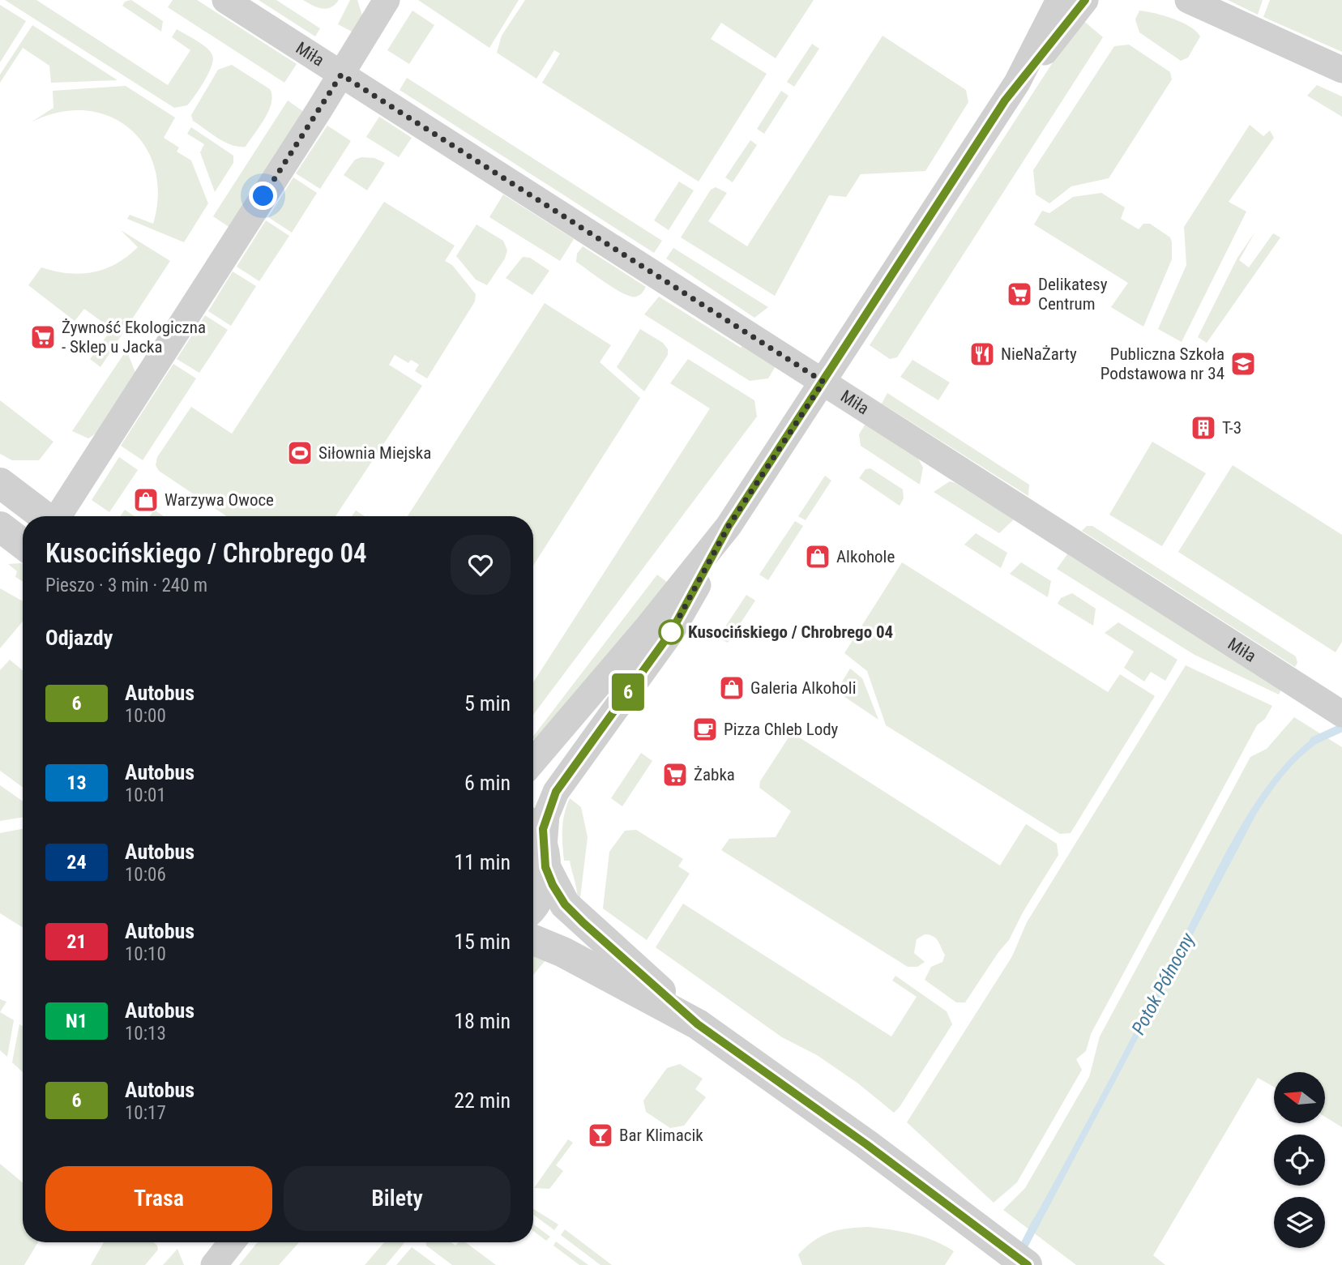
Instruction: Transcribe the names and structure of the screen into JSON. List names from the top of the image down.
{
  "streets": {
    "street": ["Miła"]
  },
  "water": ["Potok Północny"],
  "places": {
    "supermarket": ["Delikatesy Centrum", "Żywność Ekologiczna - Sklep u Jacka", "Żabka"],
    "restaurant": ["NieNaŻarty"],
    "school or university": ["Publiczna Szkoła Podstawowa nr 34"],
    "building": ["T-3"],
    "sports": ["Siłownia Miejska"],
    "shop": ["Warzywa Owoce", "Alkohole", "Galeria Alkoholi"],
    "other": ["Kusocińskiego / Chrobrego 04"],
    "cafe": ["Pizza Chleb Lody"],
    "bar": ["Bar Klimacik"]
  },
  "lines": ["bus line 6"],
  "north": "left",
  "page": {
    "on_map": "6",
    "heading": [
      ["Kusocińskiego / Chrobrego 04", "Pieszo · 3 min · 240 m"],
      "Odjazdy"
    ],
    "list": [
      {
        "mark": "6",
        "name": "Autobus",
        "note": "10:00",
        "value": "5 min"
      },
      {
        "mark": "13",
        "name": "Autobus",
        "note": "10:01",
        "value": "6 min"
      },
      {
        "mark": "24",
        "name": "Autobus",
        "note": "10:06",
        "value": "11 min"
      },
      {
        "mark": "21",
        "name": "Autobus",
        "note": "10:10",
        "value": "15 min"
      },
      {
        "mark": "N1",
        "name": "Autobus",
        "note": "10:13",
        "value": "18 min"
      },
      {
        "mark": "6",
        "name": "Autobus",
        "note": "10:17",
        "value": "22 min"
      }
    ],
    "buttons": ["Trasa", "Bilety"]
  }
}
